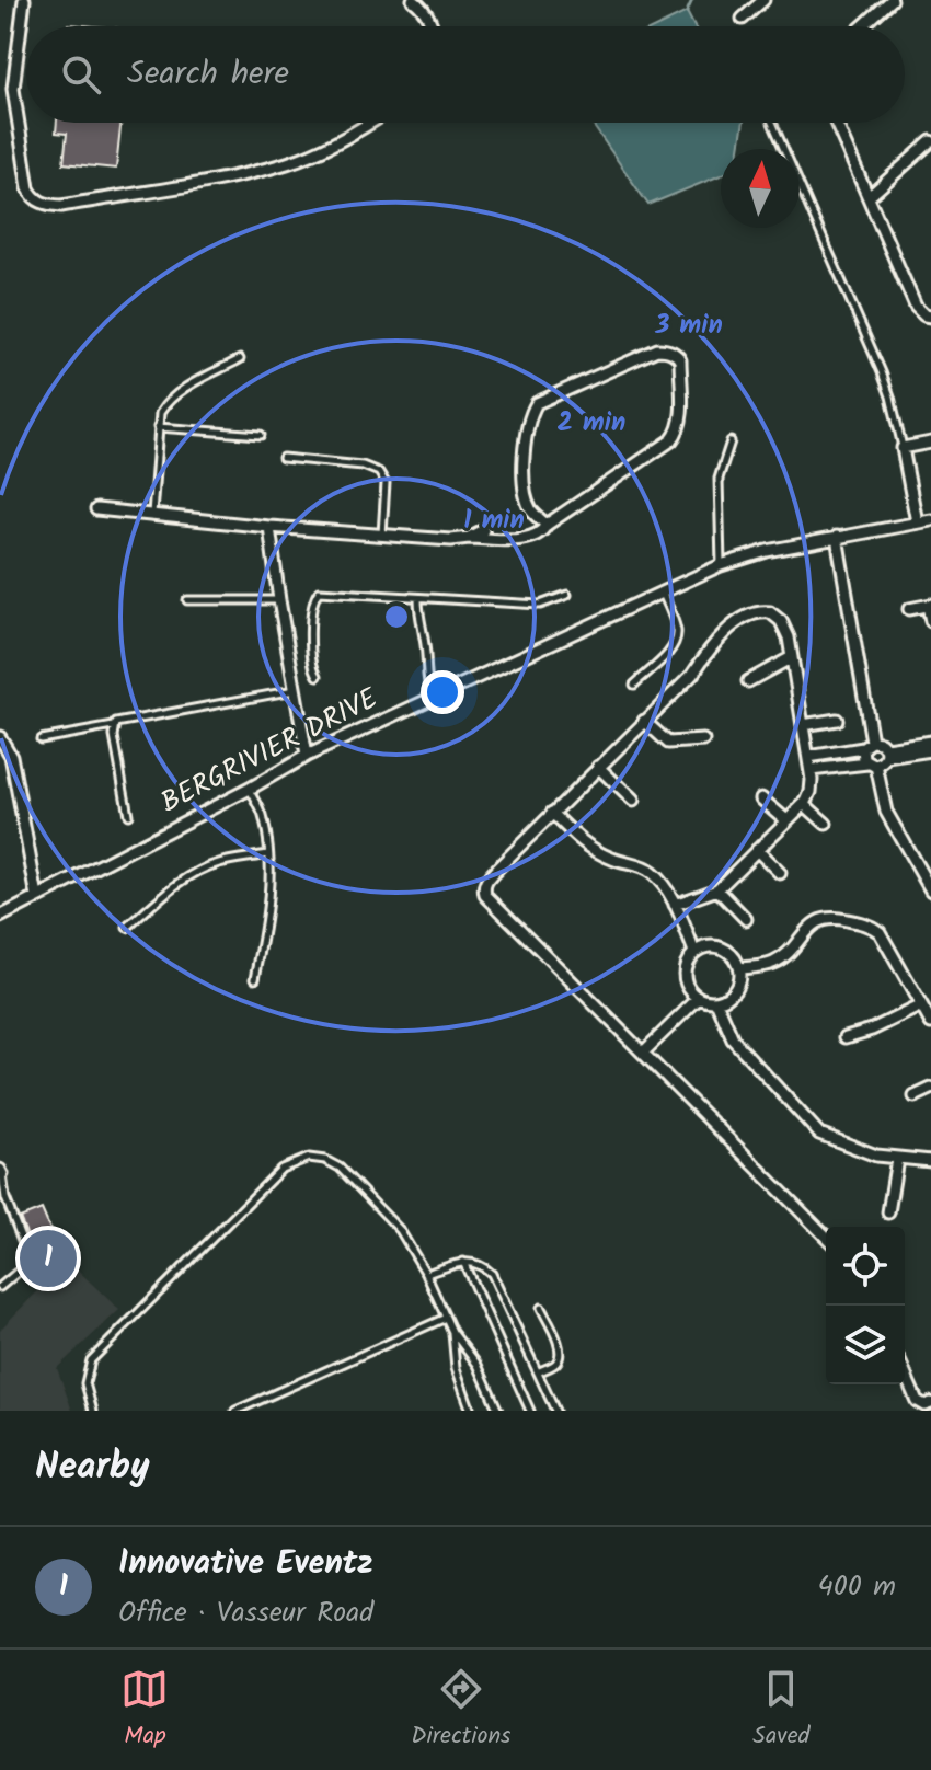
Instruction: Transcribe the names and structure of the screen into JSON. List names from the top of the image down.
{
  "streets": {
    "street": ["BERGRIVIER DRIVE"]
  },
  "north": "top",
  "page": {
    "search": "Search here",
    "pins": "1",
    "heading": "Nearby",
    "list": [
      {
        "mark": "1",
        "name": "Innovative Eventz",
        "note": "Office · Vasseur Road",
        "value": "400 m"
      }
    ],
    "nav": ["Map", "Directions", "Saved"]
  },
  "rings": ["3 min", "2 min", "1 min"]
}
